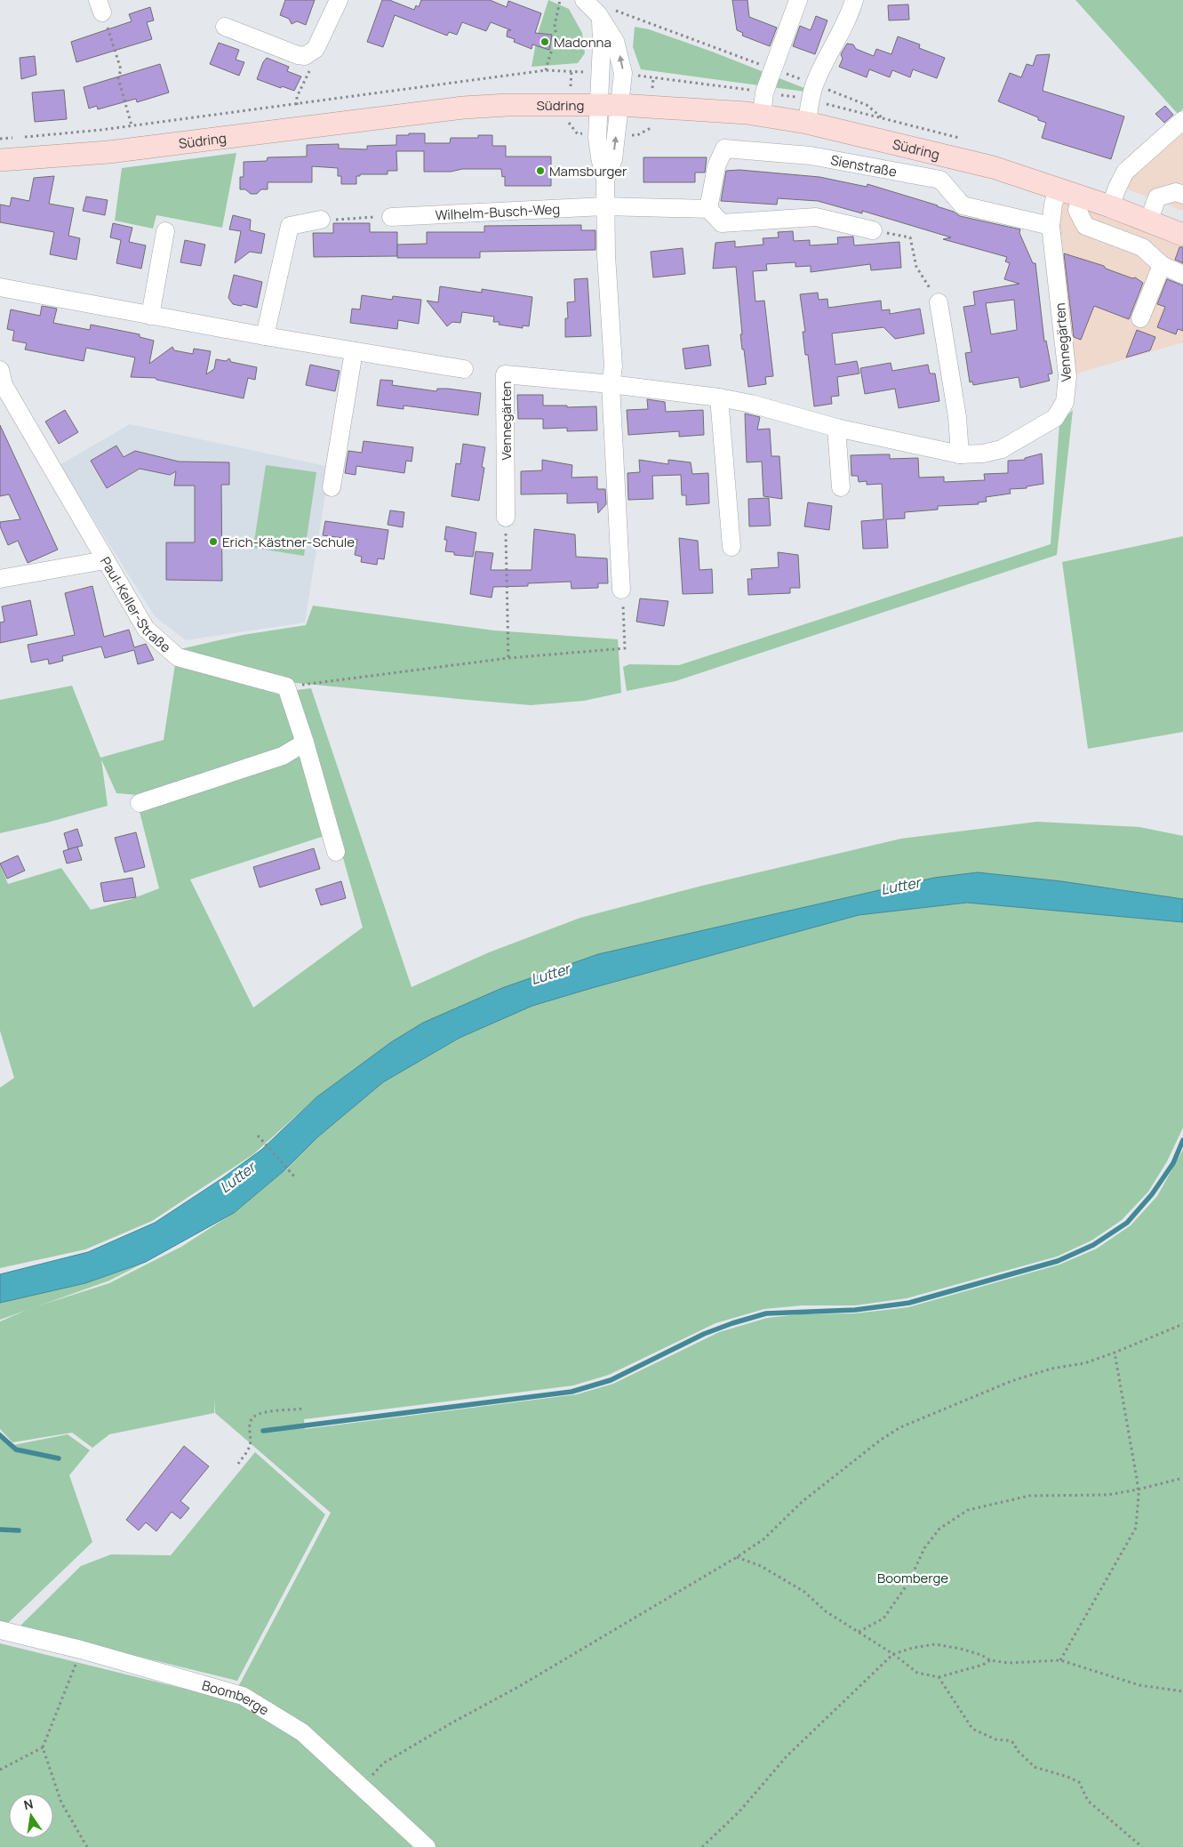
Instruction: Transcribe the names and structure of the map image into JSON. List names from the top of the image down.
{
  "streets": {
    "main road": ["Südring"],
    "street": [
      "Sienstraße",
      "Wilhelm-Busch-Weg",
      "Vennegärten",
      "Paul-Keller-Straße",
      "Boomberge"
    ]
  },
  "crossings": [
    ["Südring", "Vennegärten"],
    ["Sienstraße", "Vennegärten"]
  ],
  "water": ["Lutter"],
  "parks": ["Boomberge"],
  "places": ["Madonna", "Mamsburger", "Erich-Kästner-Schule"],
  "north": "top"
}
